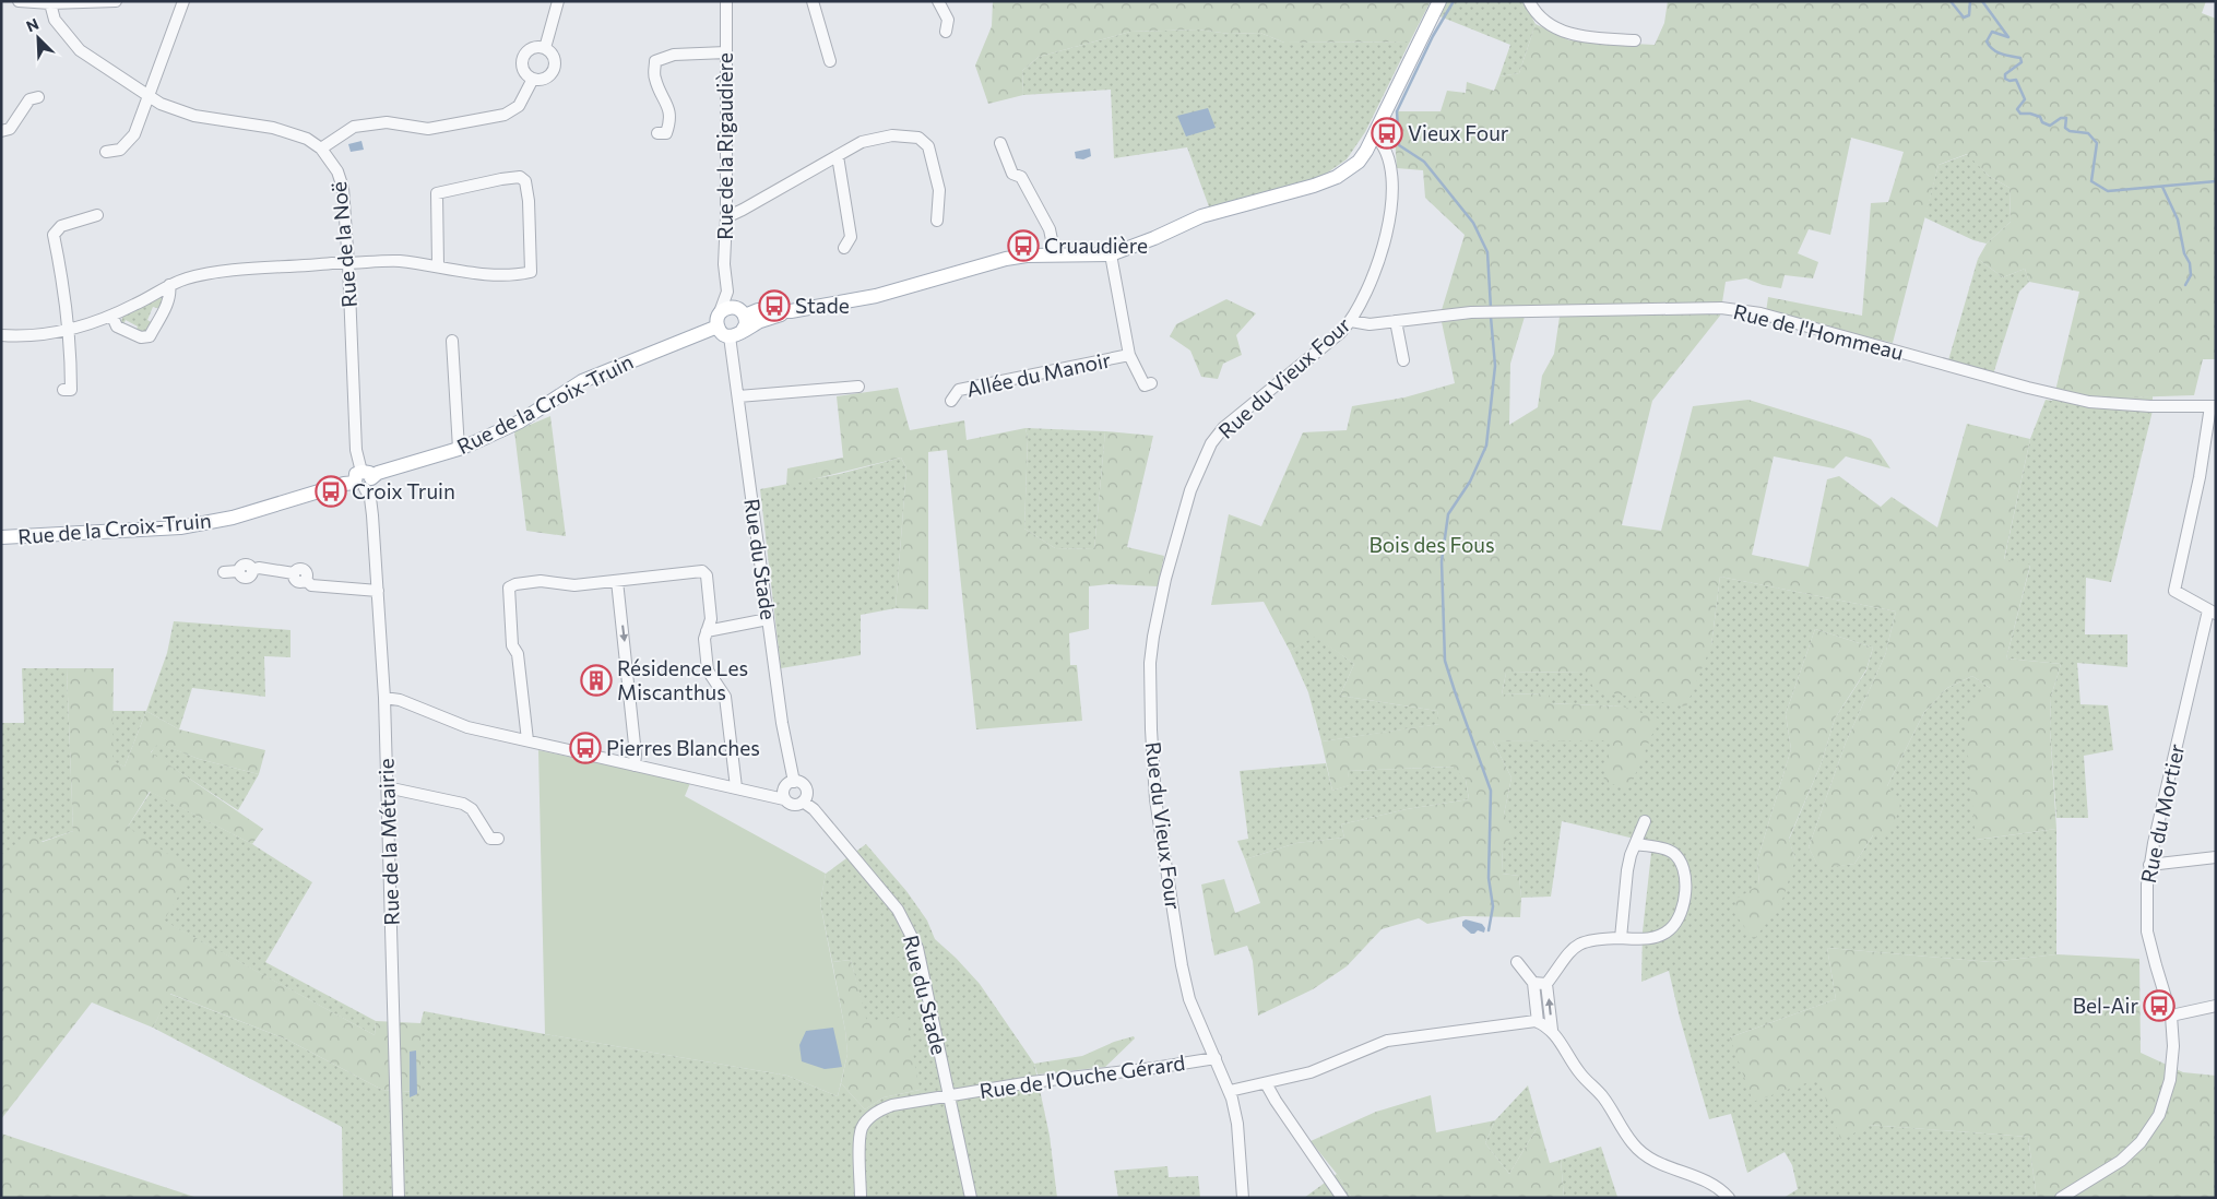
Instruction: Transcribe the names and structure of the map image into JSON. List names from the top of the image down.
{
  "streets": {
    "main road": ["Rue de la Croix-Truin"],
    "street": [
      "Rue de la Rigaudière",
      "Rue de la Noë",
      "Rue de l'Hommeau",
      "Allée du Manoir",
      "Rue du Vieux Four",
      "Rue du Stade",
      "Rue du Mortier",
      "Rue de la Métairie",
      "Rue de l'Ouche Gérard"
    ]
  },
  "crossings": [
    ["Rue de la Rigaudière", "Rue de la Croix-Truin"],
    ["Rue de la Rigaudière", "Rue du Stade"],
    ["Rue de la Noë", "Rue de la Croix-Truin"],
    ["Rue de la Noë", "Rue de la Métairie"],
    ["Rue de l'Hommeau", "Rue du Vieux Four"],
    ["Rue du Vieux Four", "Rue de l'Ouche Gérard"],
    ["Rue de la Croix-Truin", "Rue du Stade"],
    ["Rue de la Croix-Truin", "Rue de la Métairie"],
    ["Rue du Stade", "Rue de l'Ouche Gérard"]
  ],
  "parks": ["Bois des Fous"],
  "places": {
    "bus stop": [
      "Vieux Four",
      "Cruaudière",
      "Stade",
      "Croix Truin",
      "Pierres Blanches",
      "Bel-Air"
    ],
    "building": ["Résidence Les Miscanthus"]
  },
  "north": "top left"
}
